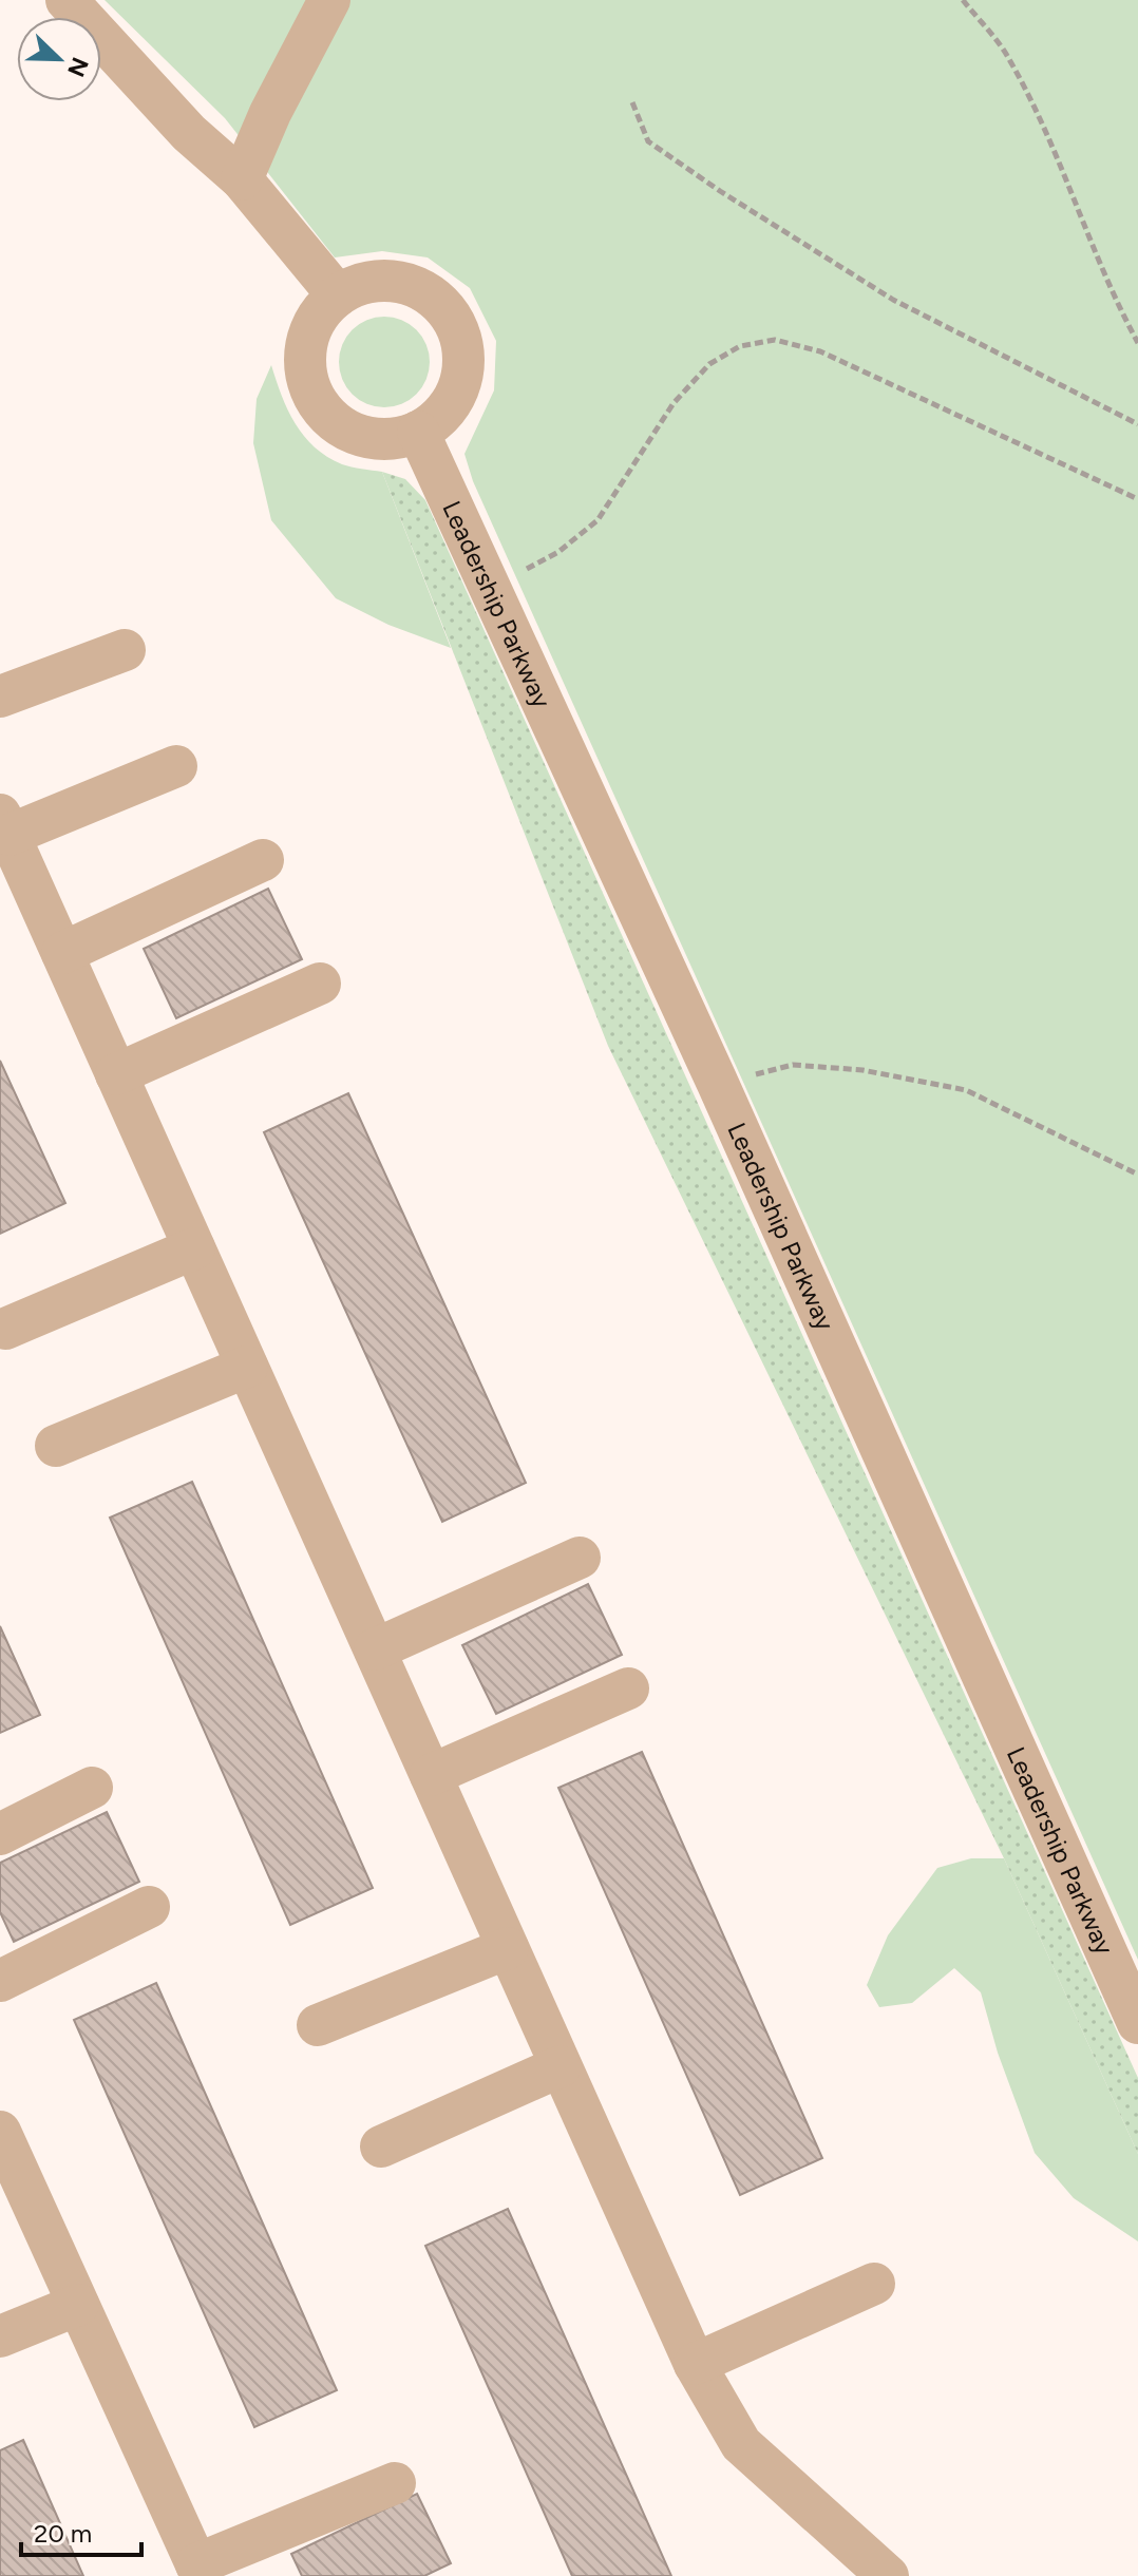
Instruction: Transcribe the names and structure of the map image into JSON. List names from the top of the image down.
{
  "streets": {
    "street": ["Leadership Parkway"]
  },
  "scale_bar": "20 m",
  "north": "bottom right"
}
